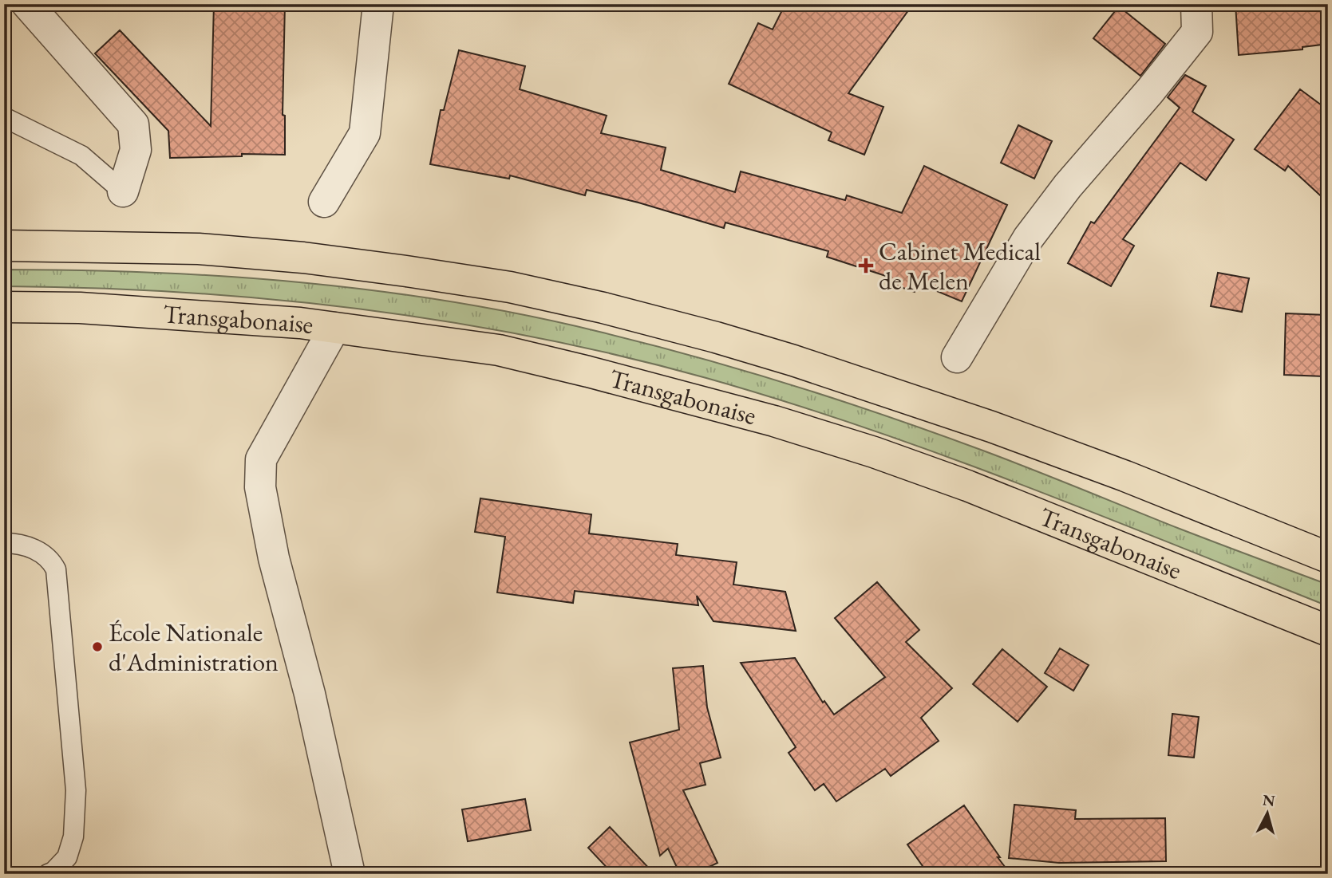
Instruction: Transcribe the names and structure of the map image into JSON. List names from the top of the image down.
{
  "streets": {
    "highway": ["Transgabonaise"]
  },
  "places": {
    "health": ["Cabinet Medical de Melen"],
    "other": ["École Nationale d'Administration"]
  },
  "north": "top"
}
